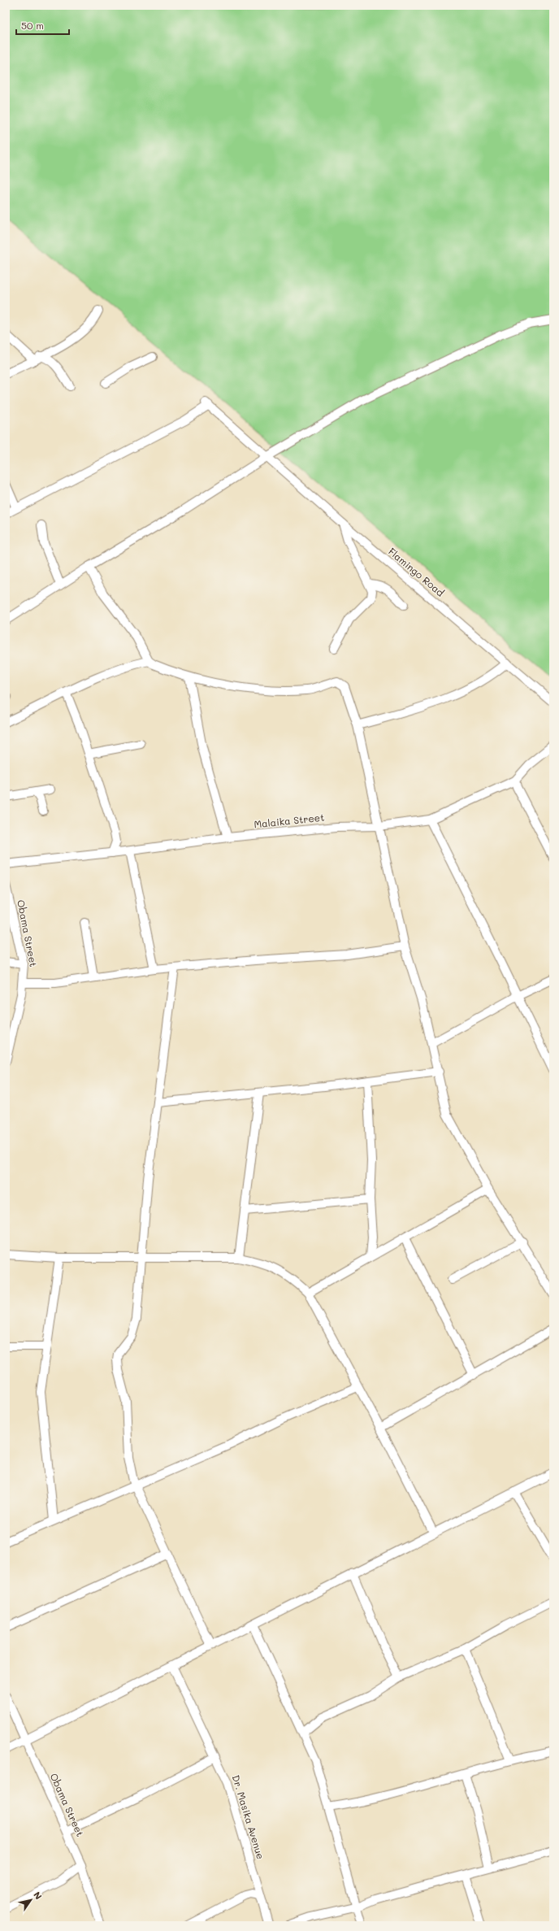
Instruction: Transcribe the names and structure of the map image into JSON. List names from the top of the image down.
{
  "streets": {
    "street": [
      "Flamingo Road",
      "Malaika Street",
      "Obama Street",
      "Dr. Masika Avenue"
    ]
  },
  "scale_bar": "50 m",
  "north": "top right"
}
